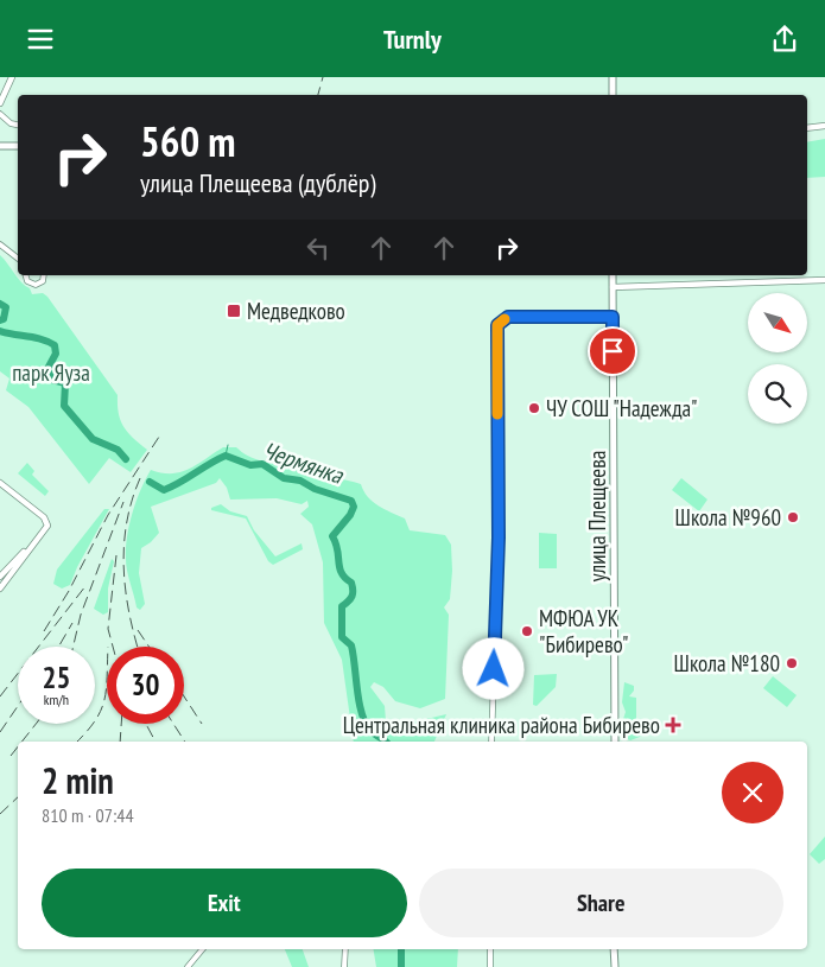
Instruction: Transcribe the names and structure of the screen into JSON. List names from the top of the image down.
{
  "streets": {
    "main road": ["улица Плещеева"]
  },
  "water": ["Чермянка"],
  "parks": ["парк Яуза"],
  "places": {
    "transit": ["Медведково"],
    "other": [
      "ЧУ СОШ \"Надежда\"",
      "Школа №960",
      "МФЮА УК \"Бибирево\"",
      "Школа №180"
    ],
    "health": ["Центральная клиника района Бибирево"]
  },
  "north": "bottom right",
  "page": {
    "header": "Turnly",
    "turn": ["560 m", "улица Плещеева (дублёр)"],
    "speed": "25 km/h",
    "limit": "30",
    "heading": ["2 min", "810 m · 07:44"],
    "buttons": ["Exit", "Share"]
  }
}
